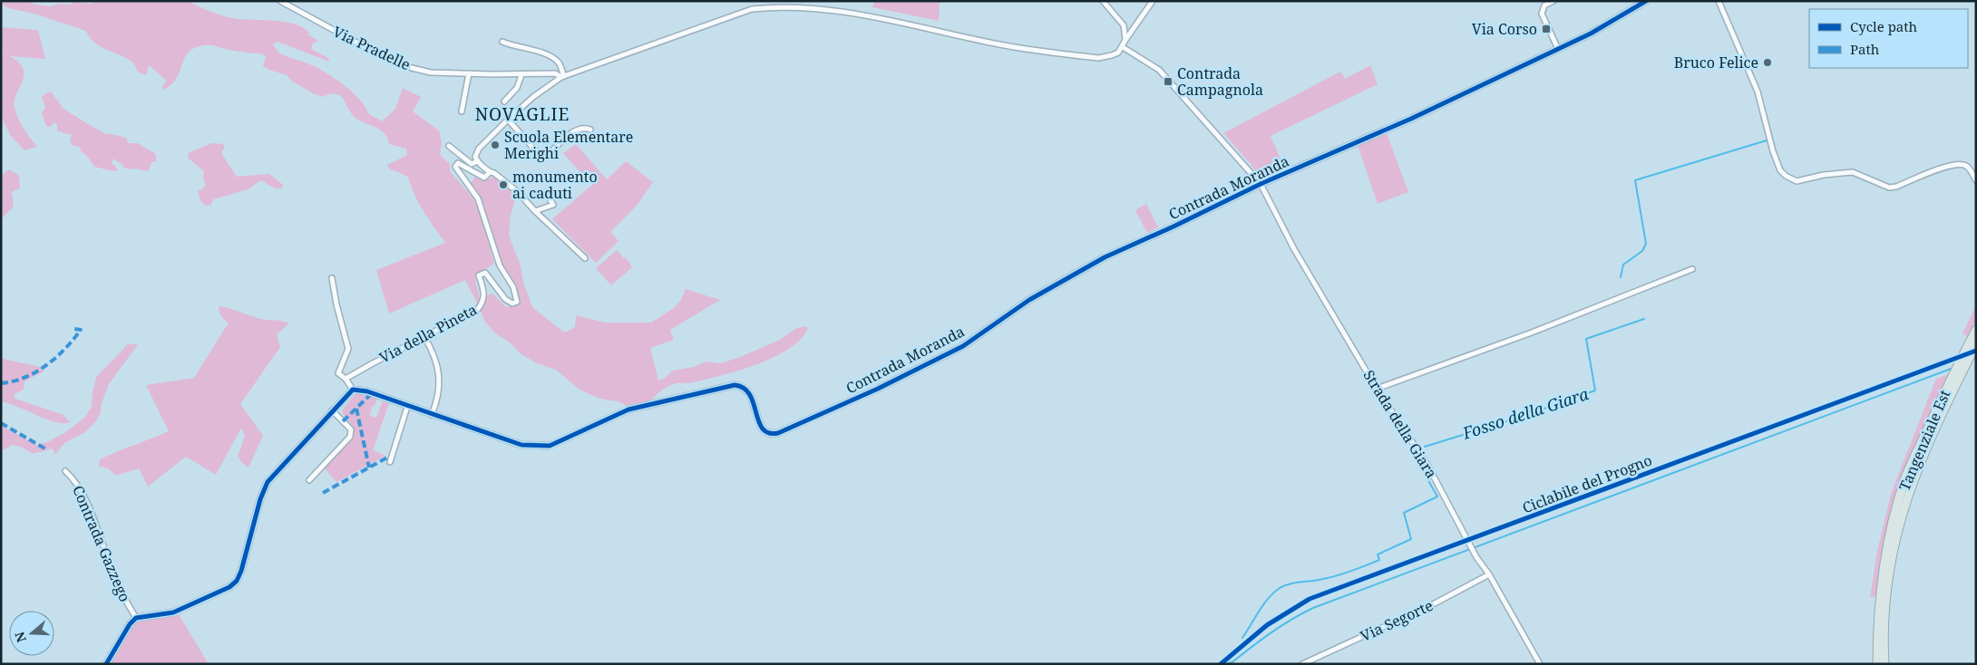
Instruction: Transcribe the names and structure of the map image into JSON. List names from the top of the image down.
{
  "streets": {
    "highway": ["Tangenziale Est"],
    "street": [
      "Via Pradelle",
      "Contrada Moranda",
      "Via della Pineta",
      "Strada della Giara",
      "Contrada Gazzego",
      "Via Segorte"
    ],
    "cycle path": ["Ciclabile del Progno"]
  },
  "crossings": [
    ["Contrada Moranda", "Strada della Giara"],
    ["Strada della Giara", "Via Segorte"]
  ],
  "districts": ["NOVAGLIE"],
  "water": ["Fosso della Giara"],
  "places": {
    "transit": ["Via Corso", "Contrada Campagnola"],
    "other": ["Bruco Felice", "Scuola Elementare Merighi", "monumento ai caduti"]
  },
  "legend": ["Cycle path", "Path"],
  "north": "left"
}
